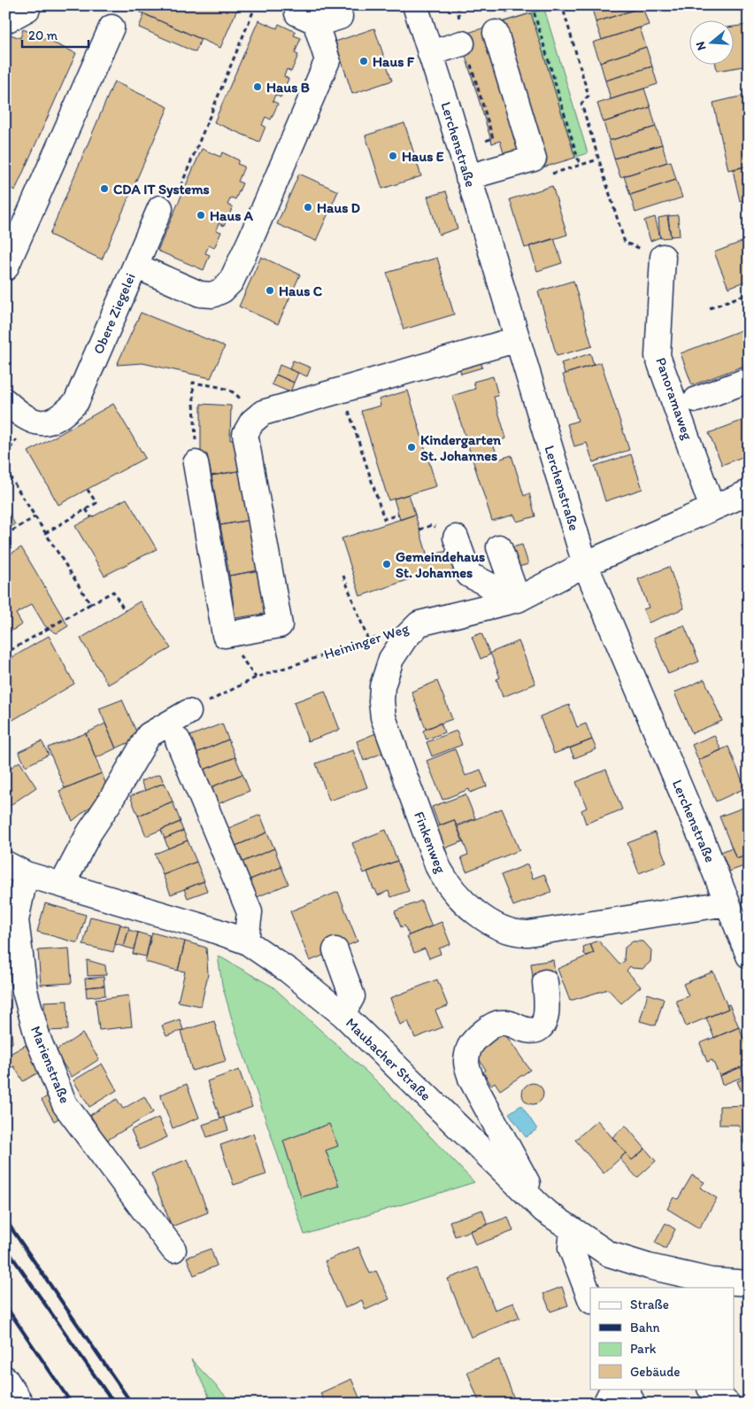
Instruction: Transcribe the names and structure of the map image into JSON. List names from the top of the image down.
{
  "streets": {
    "street": [
      "Lerchenstraße",
      "Obere Ziegelei",
      "Panoramaweg",
      "Heininger Weg",
      "Finkenweg",
      "Maubacher Straße",
      "Marienstraße"
    ]
  },
  "crossings": [
    ["Lerchenstraße", "Heininger Weg"],
    ["Lerchenstraße", "Finkenweg"],
    ["Panoramaweg", "Heininger Weg"],
    ["Heininger Weg", "Finkenweg"],
    ["Maubacher Straße", "Marienstraße"]
  ],
  "places": [
    "Haus F",
    "Haus B",
    "Haus E",
    "CDA IT Systems",
    "Haus D",
    "Haus A",
    "Haus C",
    "Kindergarten St. Johannes",
    "Gemeindehaus St. Johannes"
  ],
  "legend": [
    "Straße",
    "Bahn",
    "Park",
    "Gebäude"
  ],
  "scale_bar": "20 m",
  "north": "left"
}
